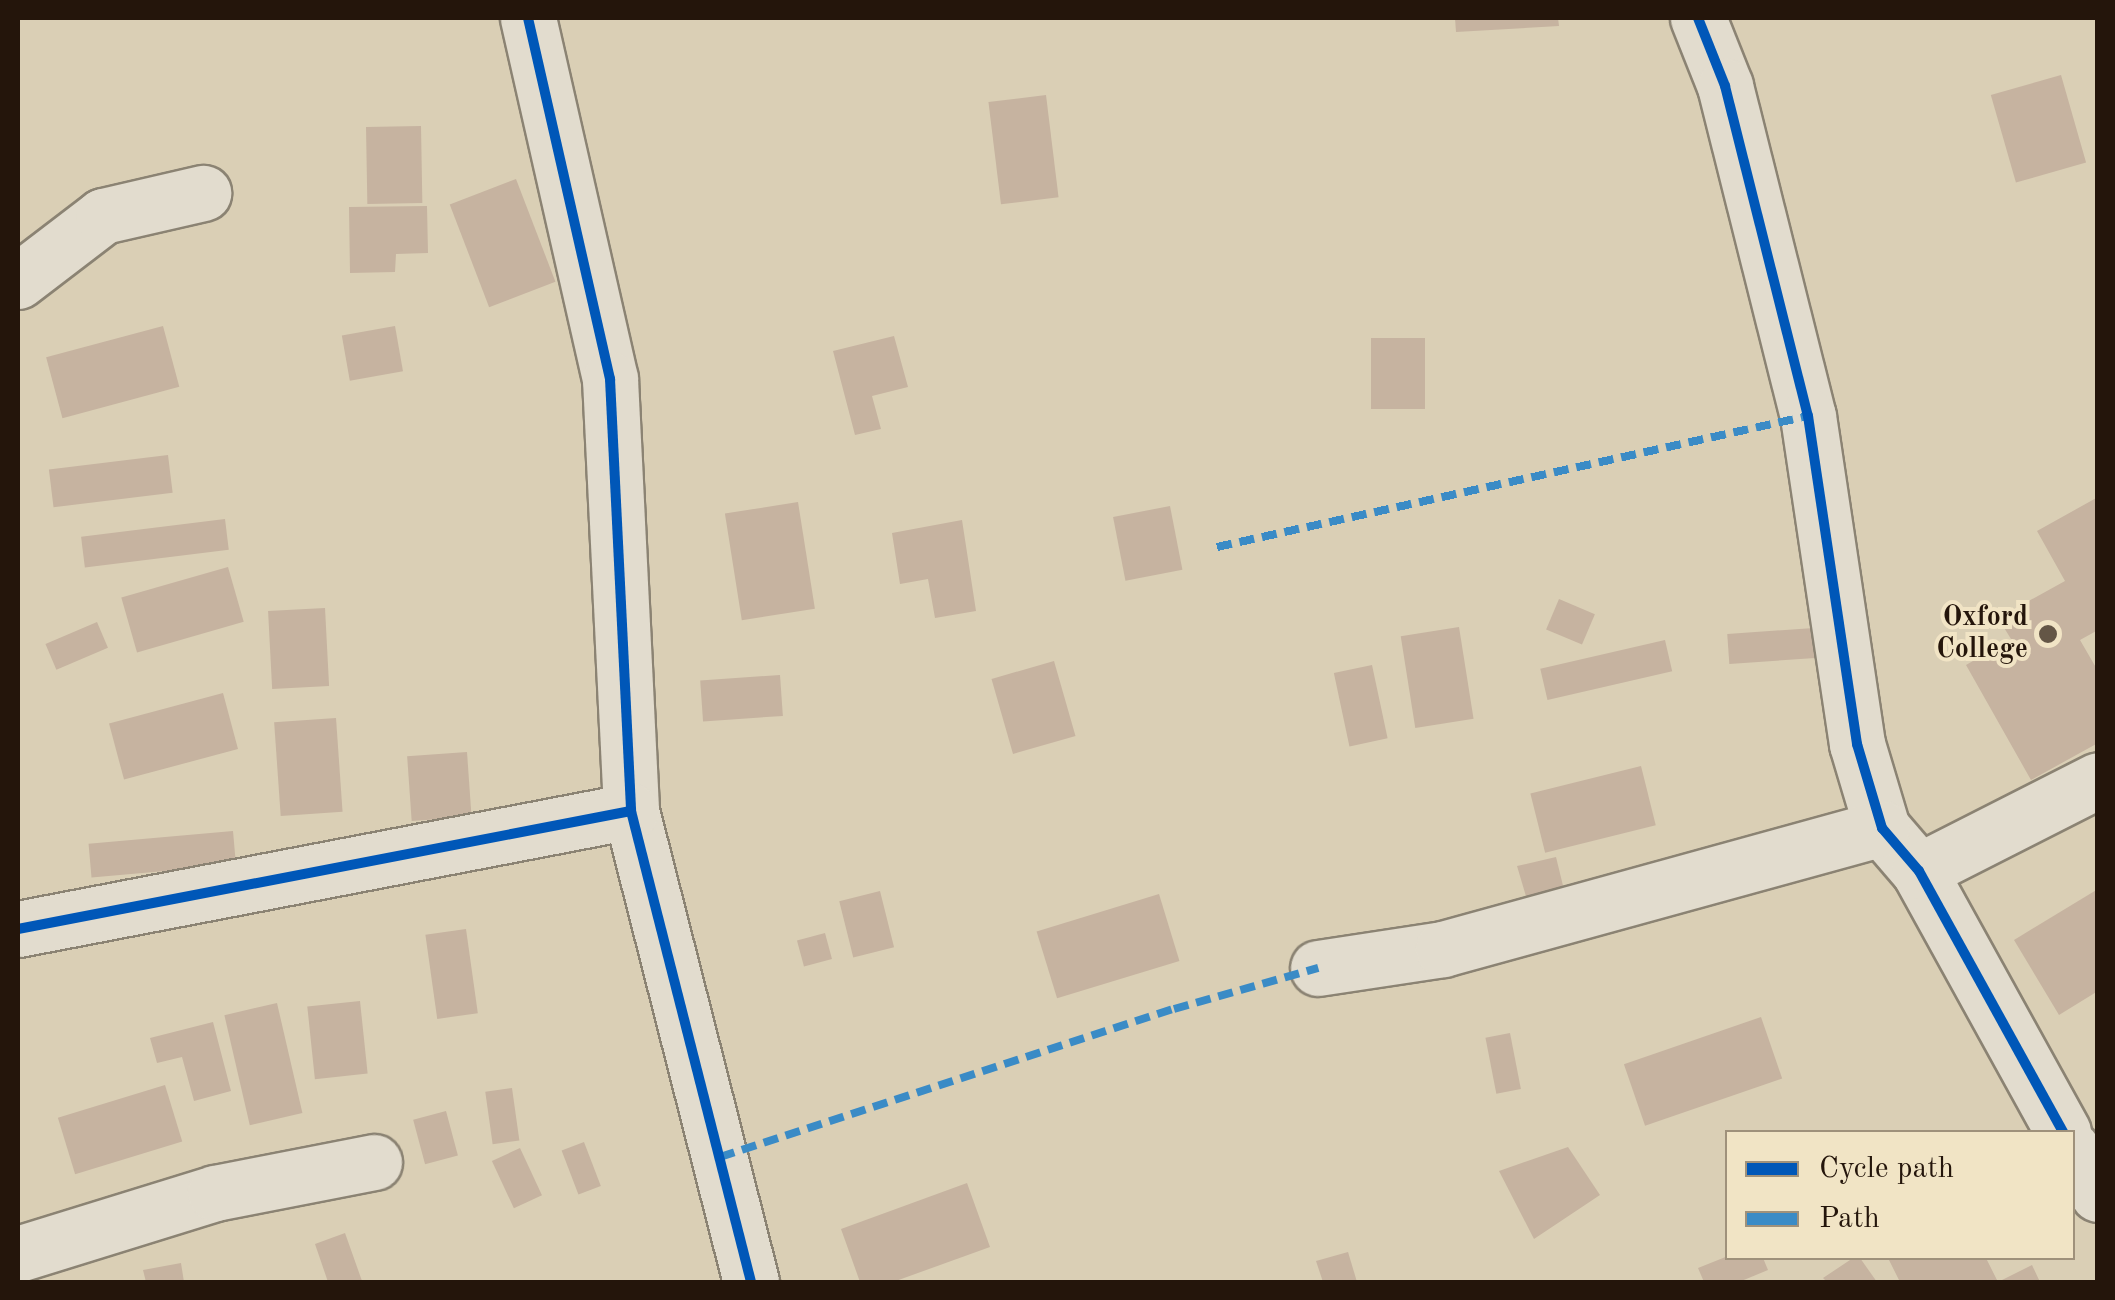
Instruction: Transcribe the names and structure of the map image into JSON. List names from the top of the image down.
{
  "places": ["Oxford College"],
  "legend": ["Cycle path", "Path"]
}
